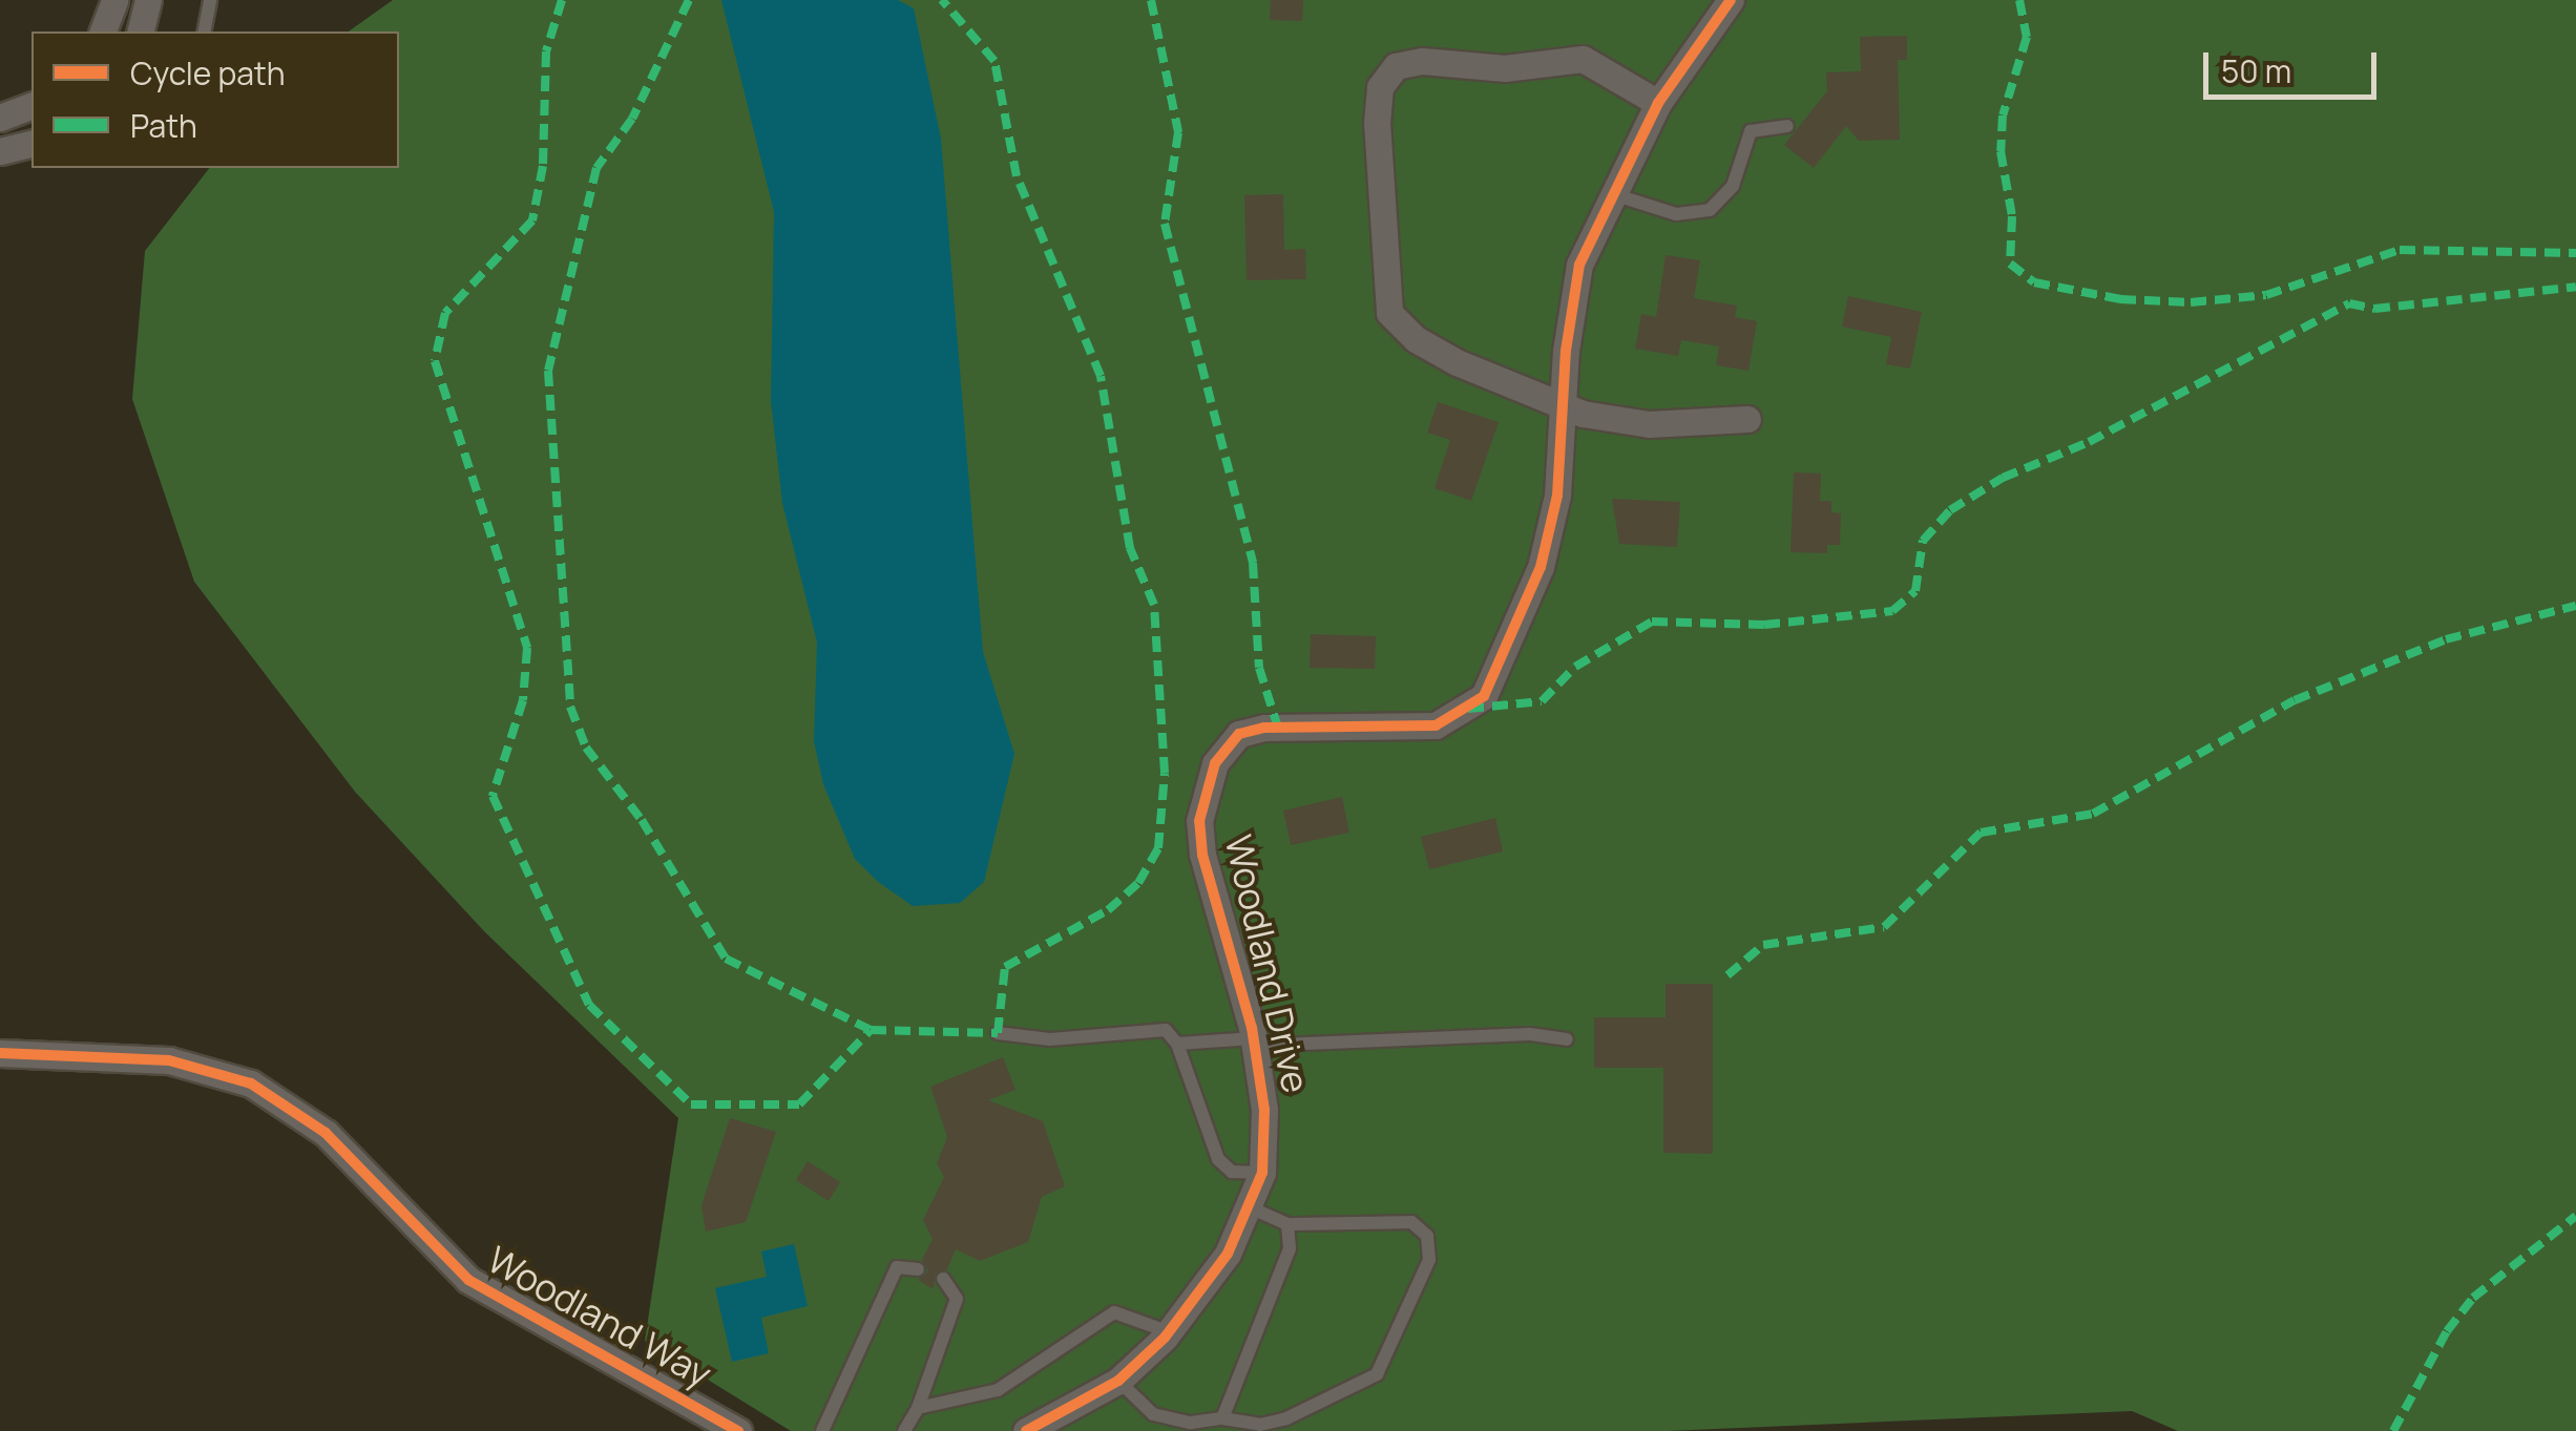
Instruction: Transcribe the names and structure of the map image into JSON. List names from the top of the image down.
{
  "streets": {
    "street": ["Woodland Drive", "Woodland Way"]
  },
  "legend": ["Cycle path", "Path"],
  "scale_bar": "50 m"
}
